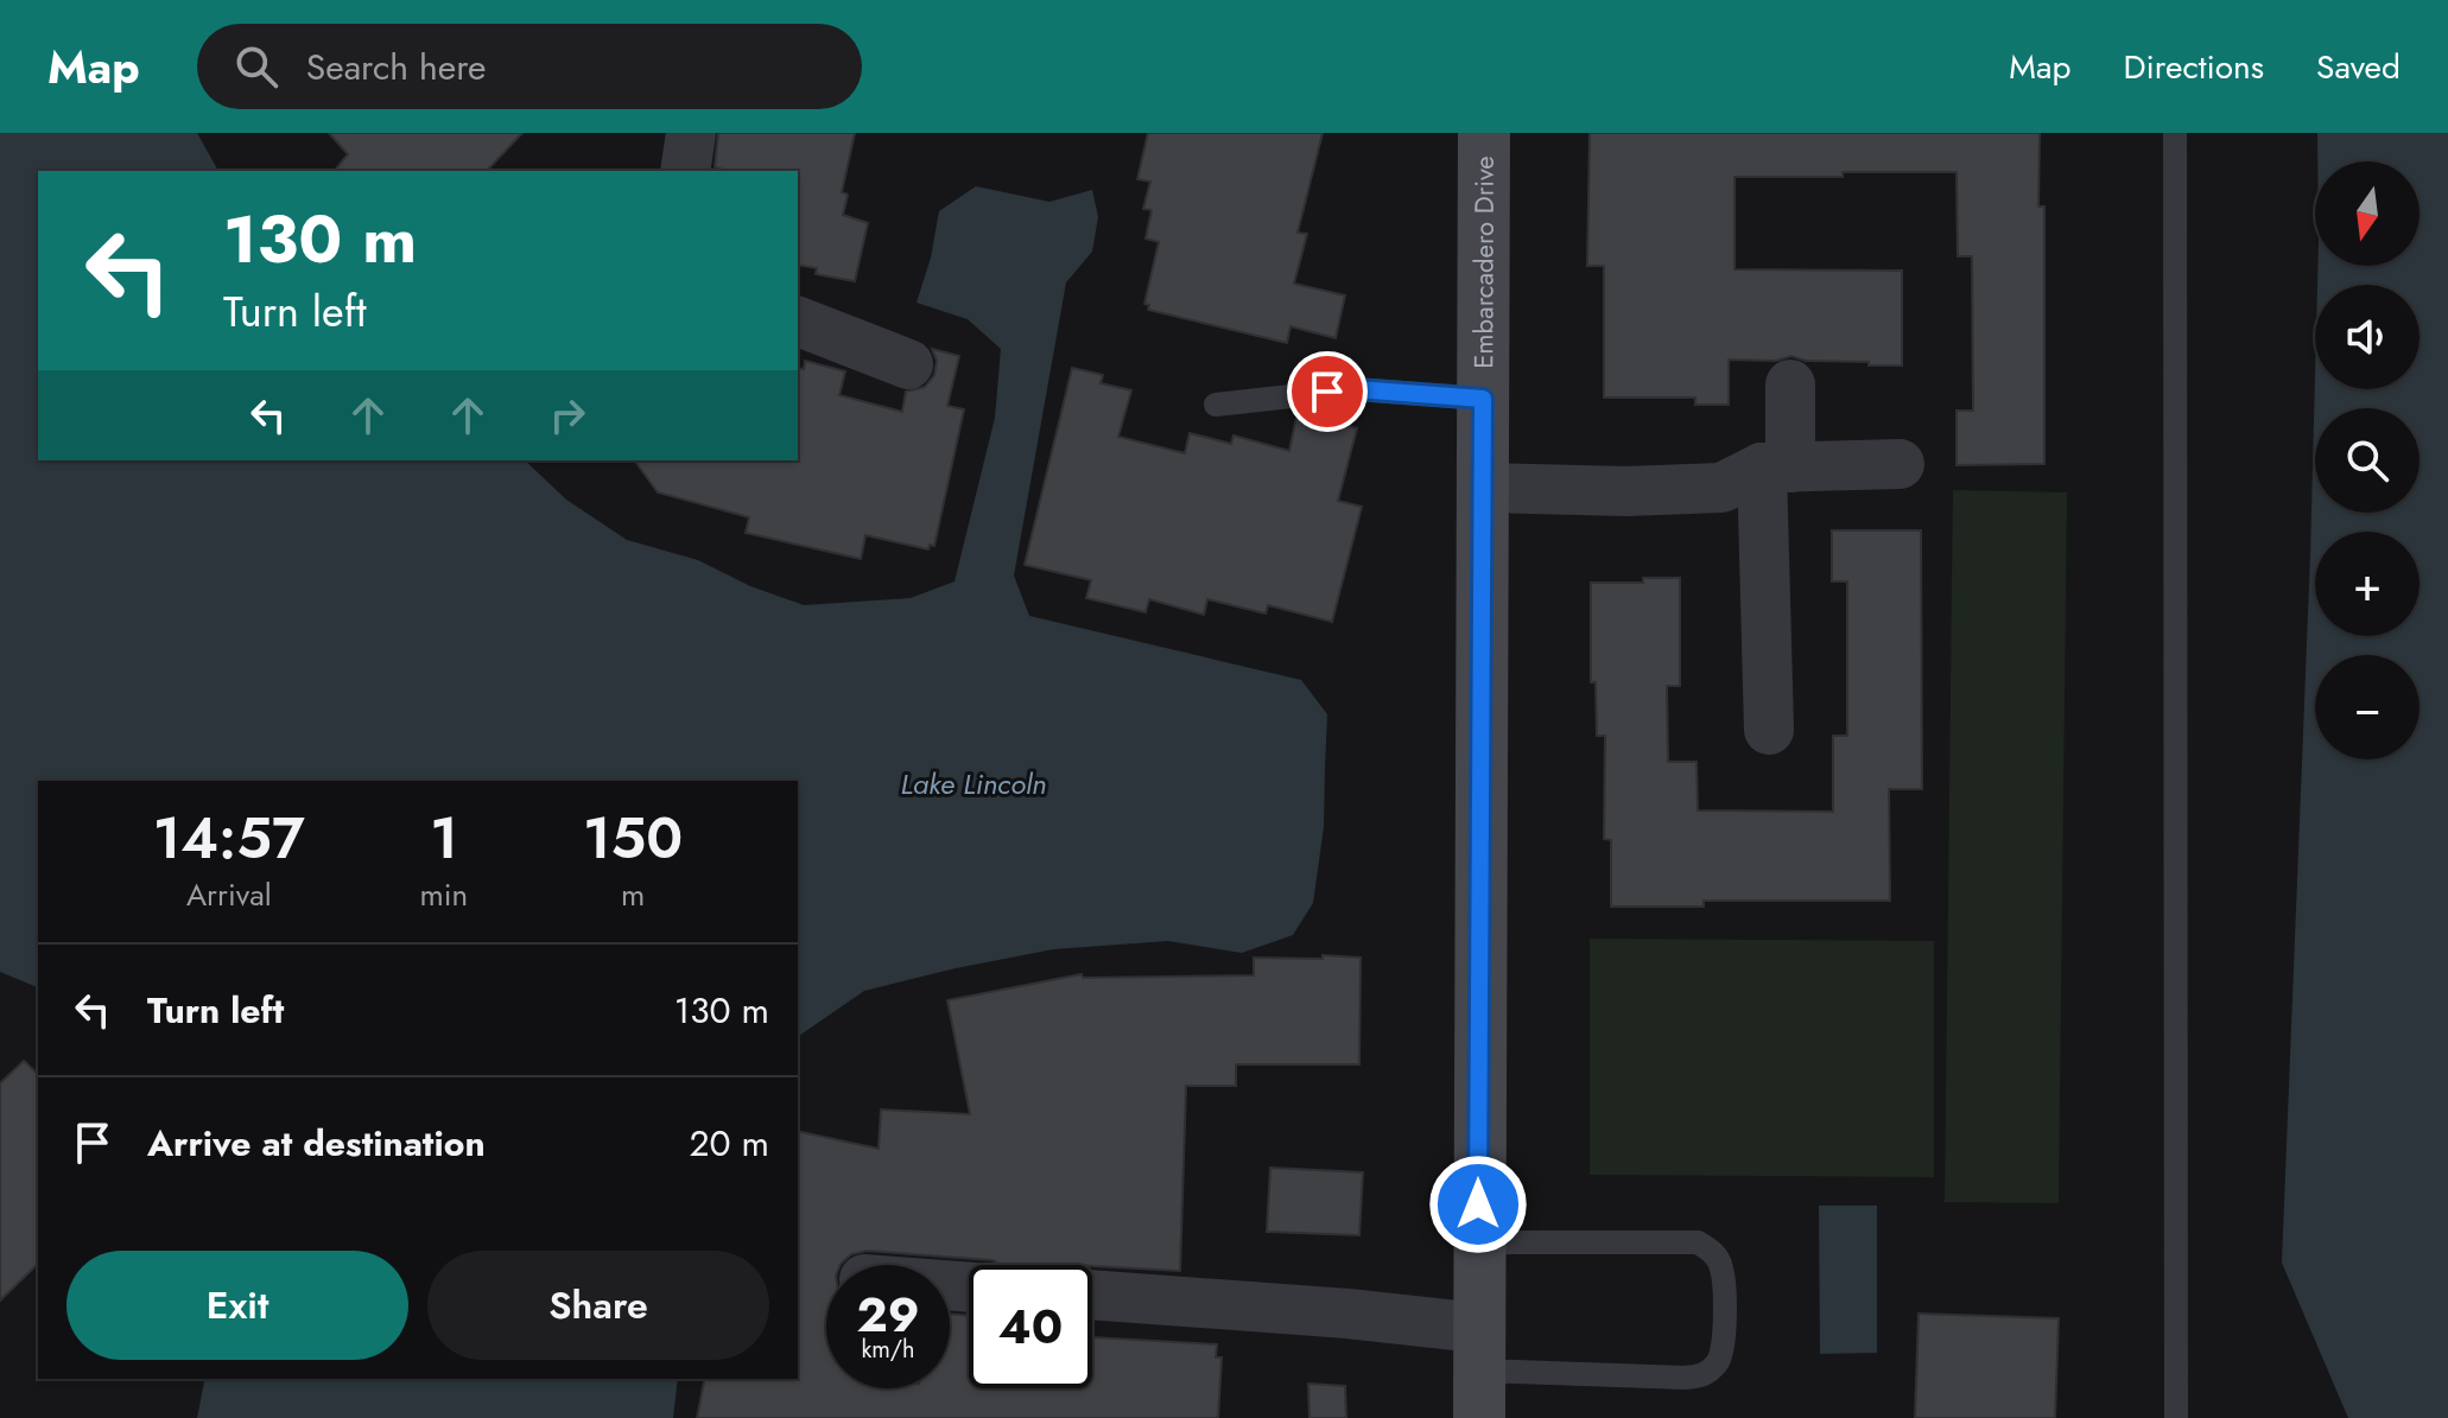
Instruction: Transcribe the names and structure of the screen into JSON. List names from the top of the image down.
{
  "streets": {
    "street": ["Embarcadero Drive"]
  },
  "water": ["Lake Lincoln"],
  "north": "bottom",
  "page": {
    "header": "Map",
    "search": "Search here",
    "nav": ["Map", "Directions", "Saved"],
    "map_buttons": ["+", "−"],
    "turn": ["130 m", "Turn left"],
    "eta": [
      "14:57",
      "Arrival",
      "1",
      "min",
      "150",
      "m"
    ],
    "list": [
      {
        "name": "Turn left",
        "value": "130 m"
      },
      {
        "name": "Arrive at destination",
        "value": "20 m"
      }
    ],
    "buttons": ["Exit", "Share"],
    "speed": "29 km/h",
    "limit": "40"
  }
}
